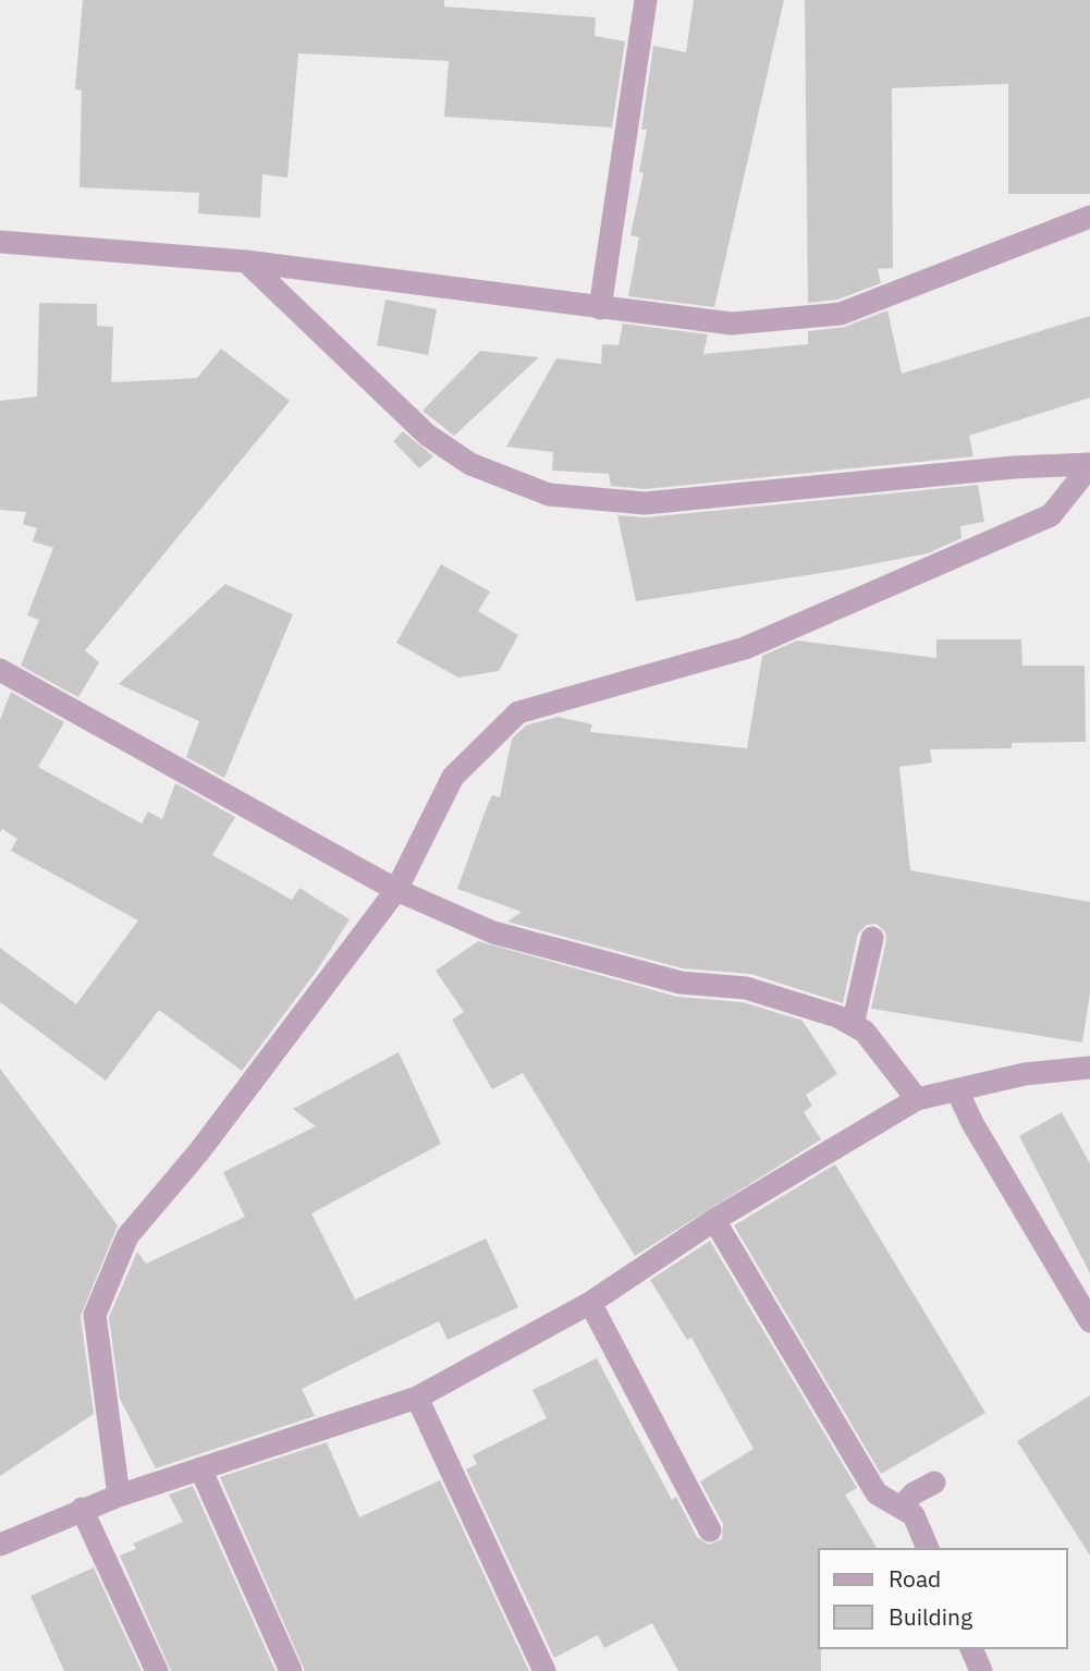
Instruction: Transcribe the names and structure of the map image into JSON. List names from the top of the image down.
{
  "legend": ["Road", "Building"]
}
